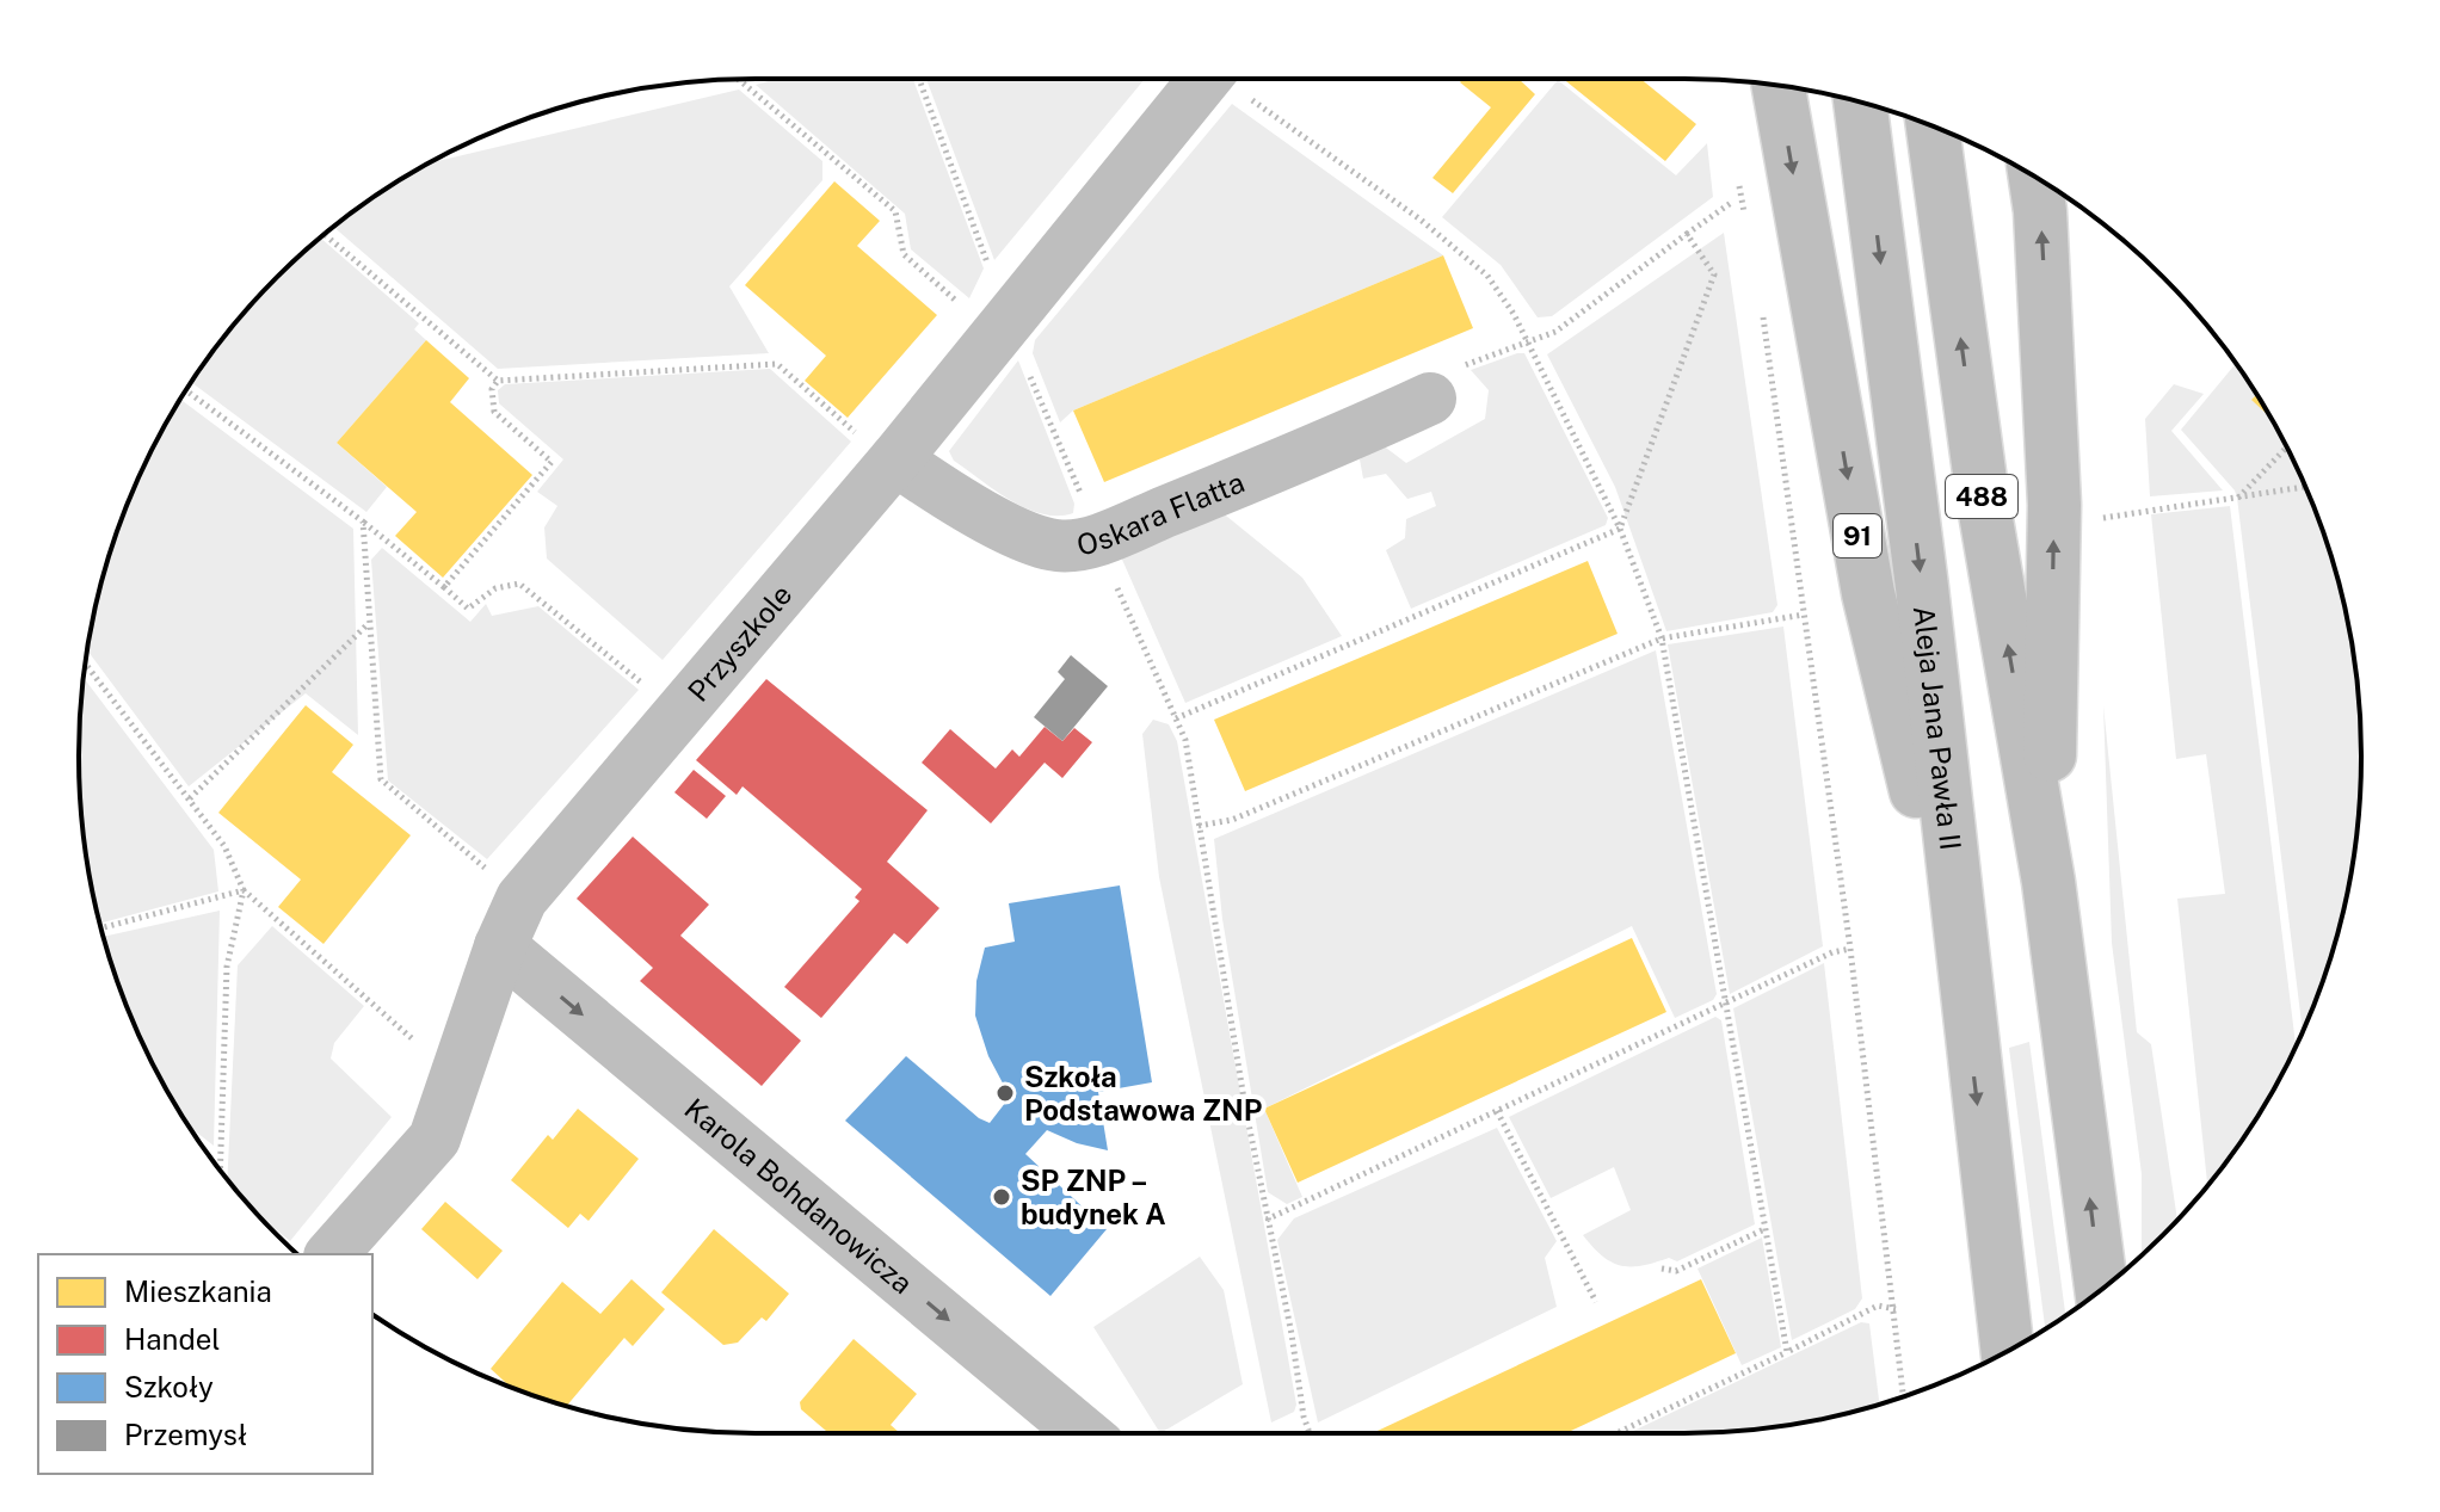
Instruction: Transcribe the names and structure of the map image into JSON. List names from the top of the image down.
{
  "streets": {
    "main road": [
      "488",
      "Oskara Flatta",
      "91",
      "Przyszkole",
      "Aleja Jana Pawła II",
      "Karola Bohdanowicza"
    ]
  },
  "crossings": [
    ["Oskara Flatta", "Przyszkole"],
    ["91", "Aleja Jana Pawła II"],
    ["Przyszkole", "Karola Bohdanowicza"]
  ],
  "one_way": ["Karola Bohdanowicza"],
  "places": ["Szkoła Podstawowa ZNP", "SP ZNP – budynek A"],
  "legend": [
    "Mieszkania",
    "Handel",
    "Szkoły",
    "Przemysł"
  ]
}
